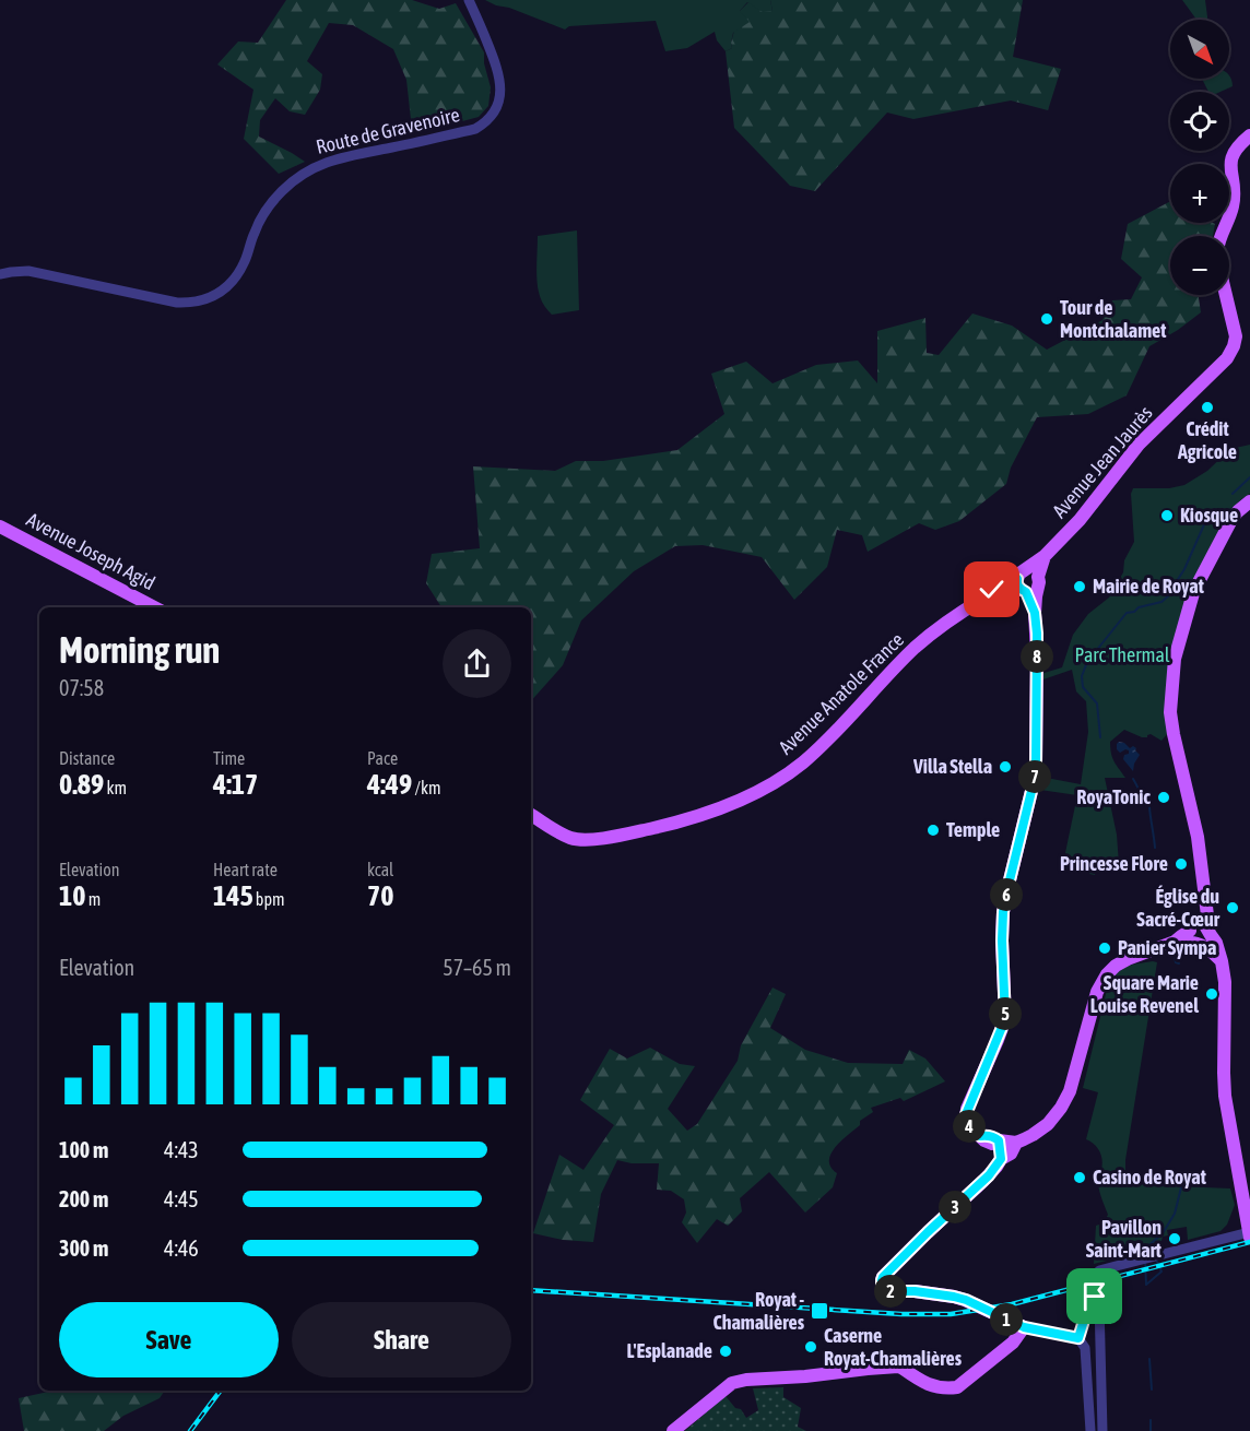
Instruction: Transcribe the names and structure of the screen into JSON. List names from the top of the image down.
{
  "streets": {
    "main road": ["Avenue Jean Jaurès", "Avenue Joseph Agid", "Avenue Anatole France"],
    "street": ["Route de Gravenoire"]
  },
  "crossings": [
    ["Avenue Jean Jaurès", "Avenue Anatole France"]
  ],
  "parks": ["Parc Thermal"],
  "places": {
    "other": [
      "Tour de Montchalamet",
      "Crédit Agricole",
      "Kiosque",
      "Mairie de Royat",
      "Villa Stella",
      "RoyaTonic",
      "Temple",
      "Princesse Flore",
      "Église du Sacré-Cœur",
      "Panier Sympa",
      "Square Marie Louise Revenel",
      "Casino de Royat",
      "Pavillon Saint-Mart",
      "Caserne Royat-Chamalières",
      "L'Esplanade"
    ],
    "transit": ["Royat - Chamalières"]
  },
  "north": "bottom right",
  "page": {
    "map_buttons": ["+", "−"],
    "heading": ["Morning run", "07:58"],
    "pins": [
      "8",
      "7",
      "6",
      "5",
      "4",
      "3",
      "2",
      "1"
    ],
    "stats": [
      ["Distance", "0.89 km"],
      ["Time", "4:17"],
      ["Pace", "4:49 /km"],
      ["Elevation", "10 m"],
      ["Heart rate", "145 bpm"],
      ["kcal", "70"]
    ],
    "chart": ["Elevation", "57–65 m"],
    "list": [
      {
        "name": "100 m",
        "note": "4:43"
      },
      {
        "name": "200 m",
        "note": "4:45"
      },
      {
        "name": "300 m",
        "note": "4:46"
      }
    ],
    "buttons": ["Save", "Share"]
  }
}
